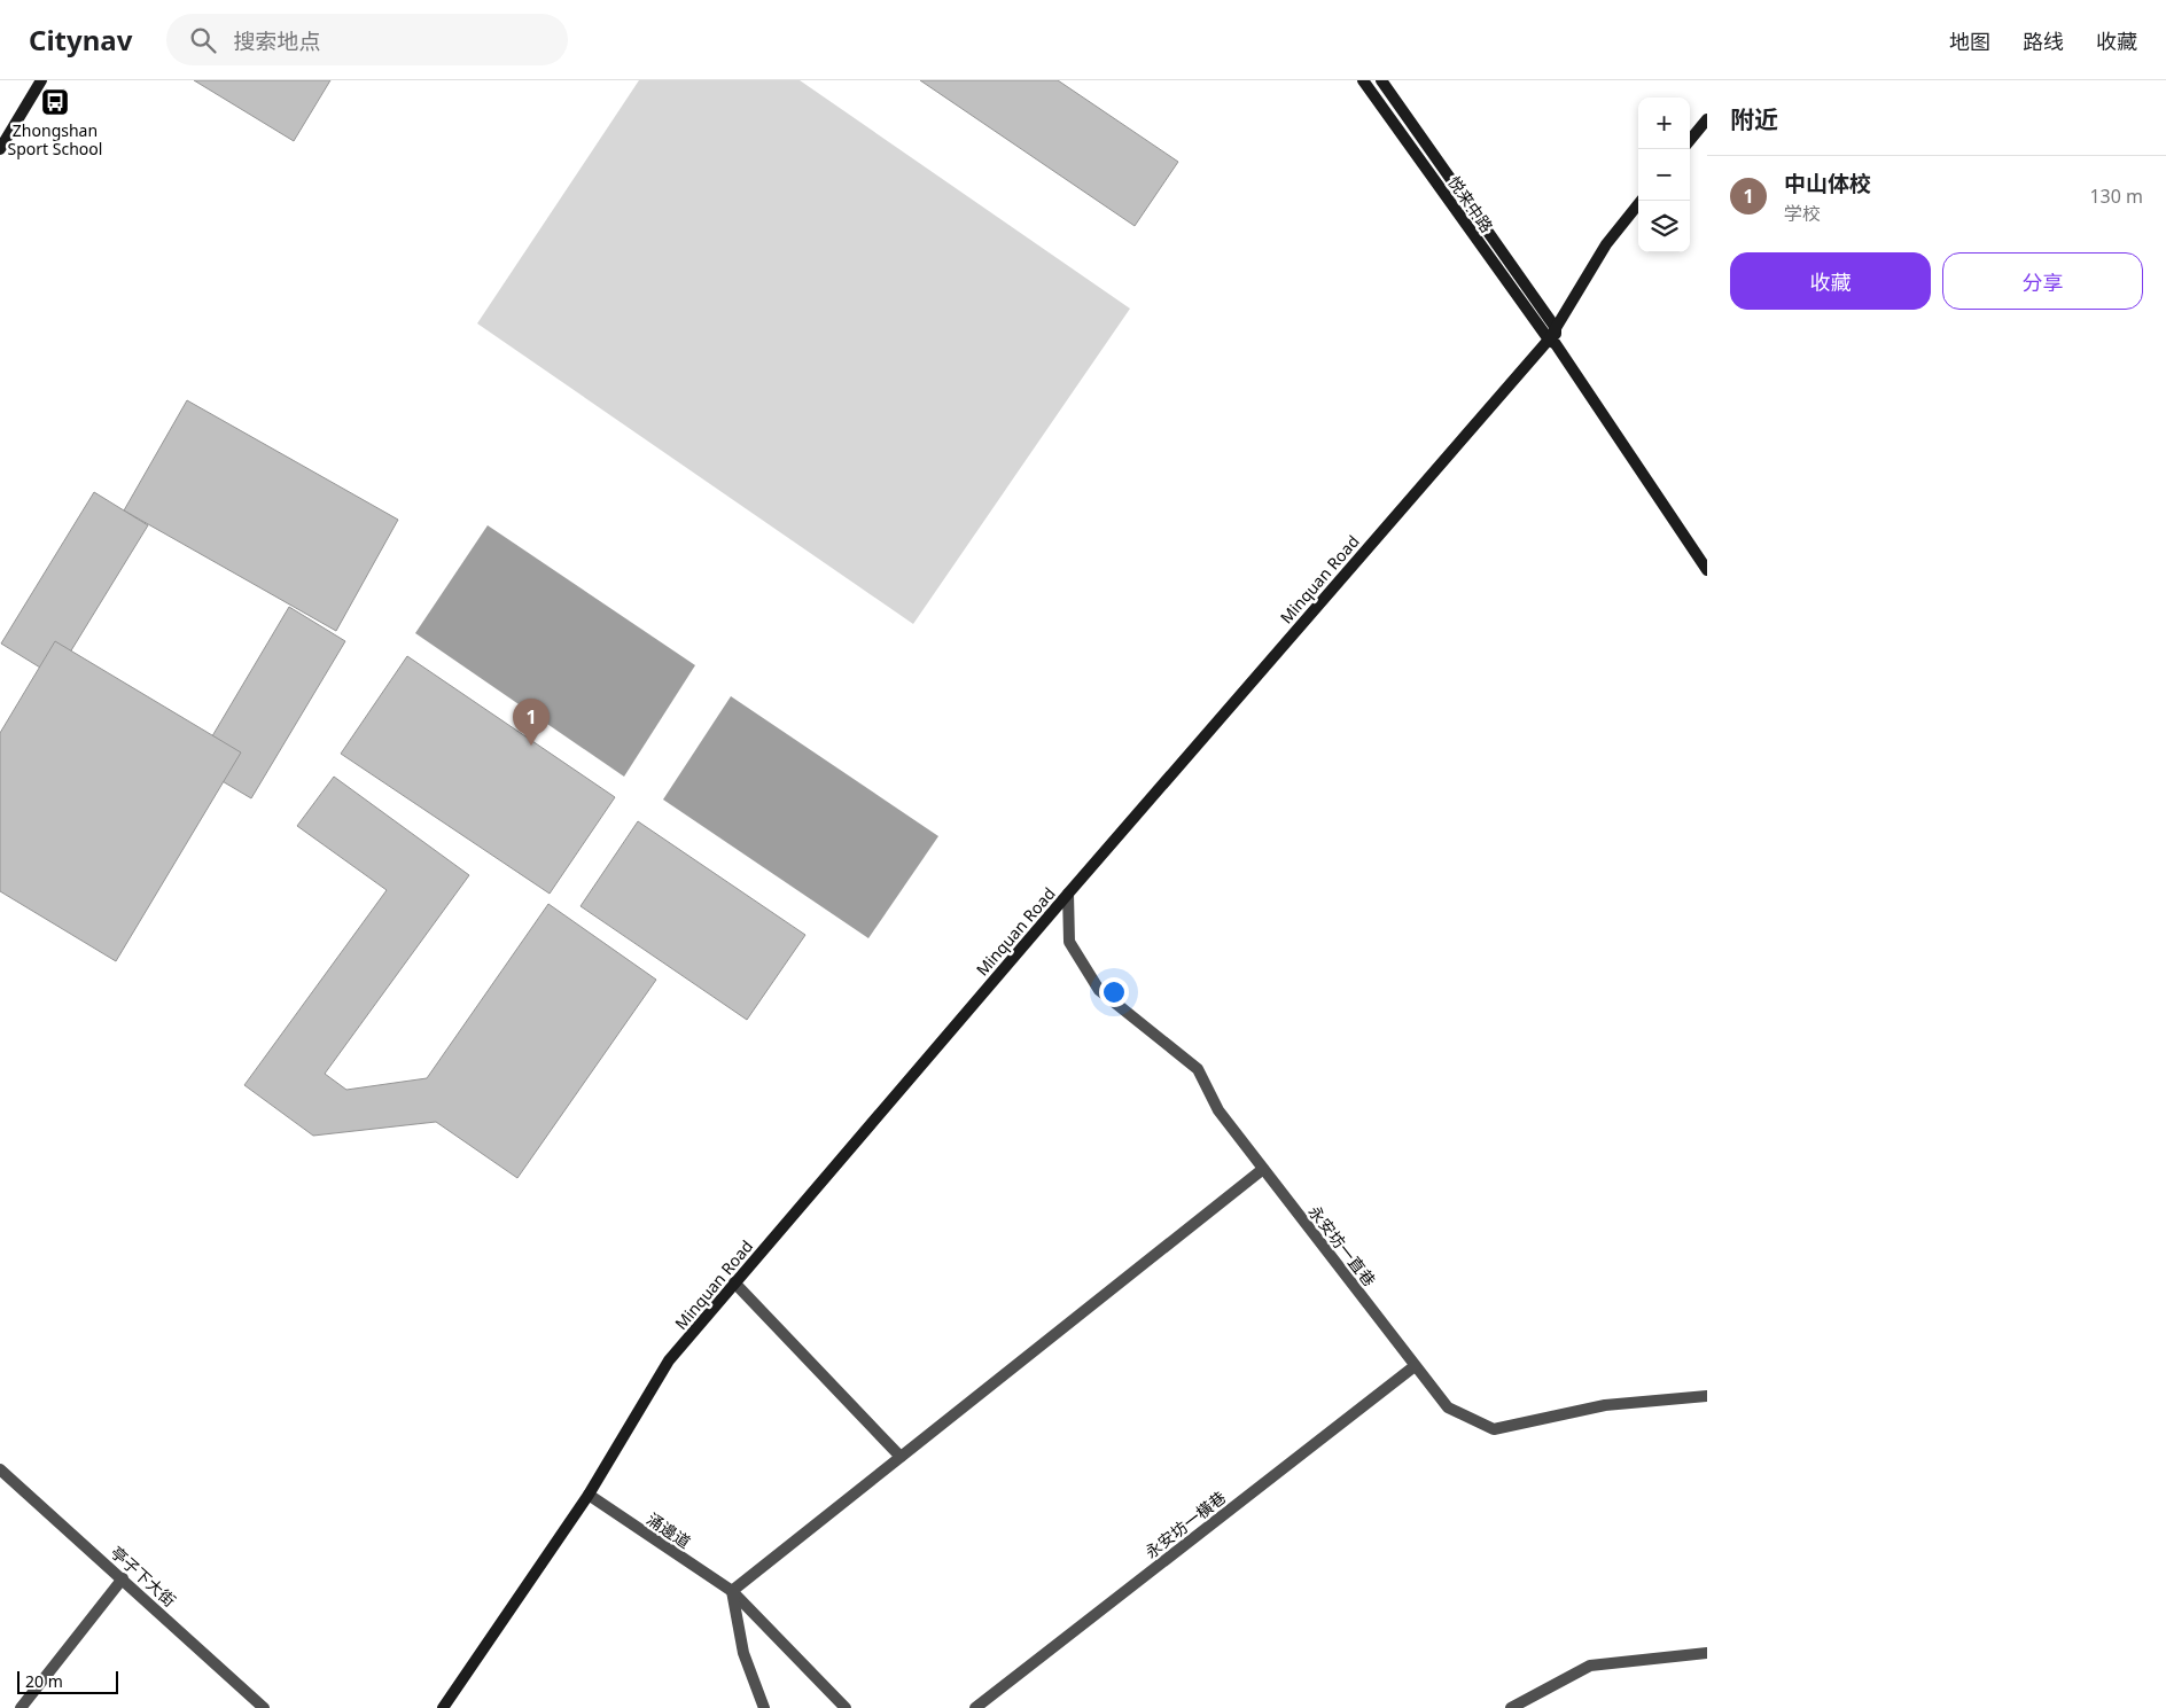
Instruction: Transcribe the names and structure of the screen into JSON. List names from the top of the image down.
{
  "streets": {
    "street": [
      "悦来中路",
      "Minquan Road",
      "永安坊一直巷",
      "永安坊一橫巷",
      "涌邊道",
      "亭子下大街"
    ]
  },
  "crossings": [
    ["悦来中路", "Minquan Road"],
    ["Minquan Road", "永安坊一直巷"],
    ["Minquan Road", "涌邊道"],
    ["永安坊一直巷", "永安坊一橫巷"]
  ],
  "places": {
    "bus stop": ["Zhongshan Sport School"]
  },
  "scale_bar": "20 m",
  "page": {
    "header": "Citynav",
    "search": "搜索地点",
    "nav": ["地图", "路线", "收藏"],
    "heading": "附近",
    "map_buttons": ["+", "−"],
    "list": [
      {
        "mark": "1",
        "name": "中山体校",
        "note": "学校",
        "value": "130 m"
      }
    ],
    "buttons": ["收藏", "分享"],
    "pins": "1",
    "scale": "20 m"
  }
}
